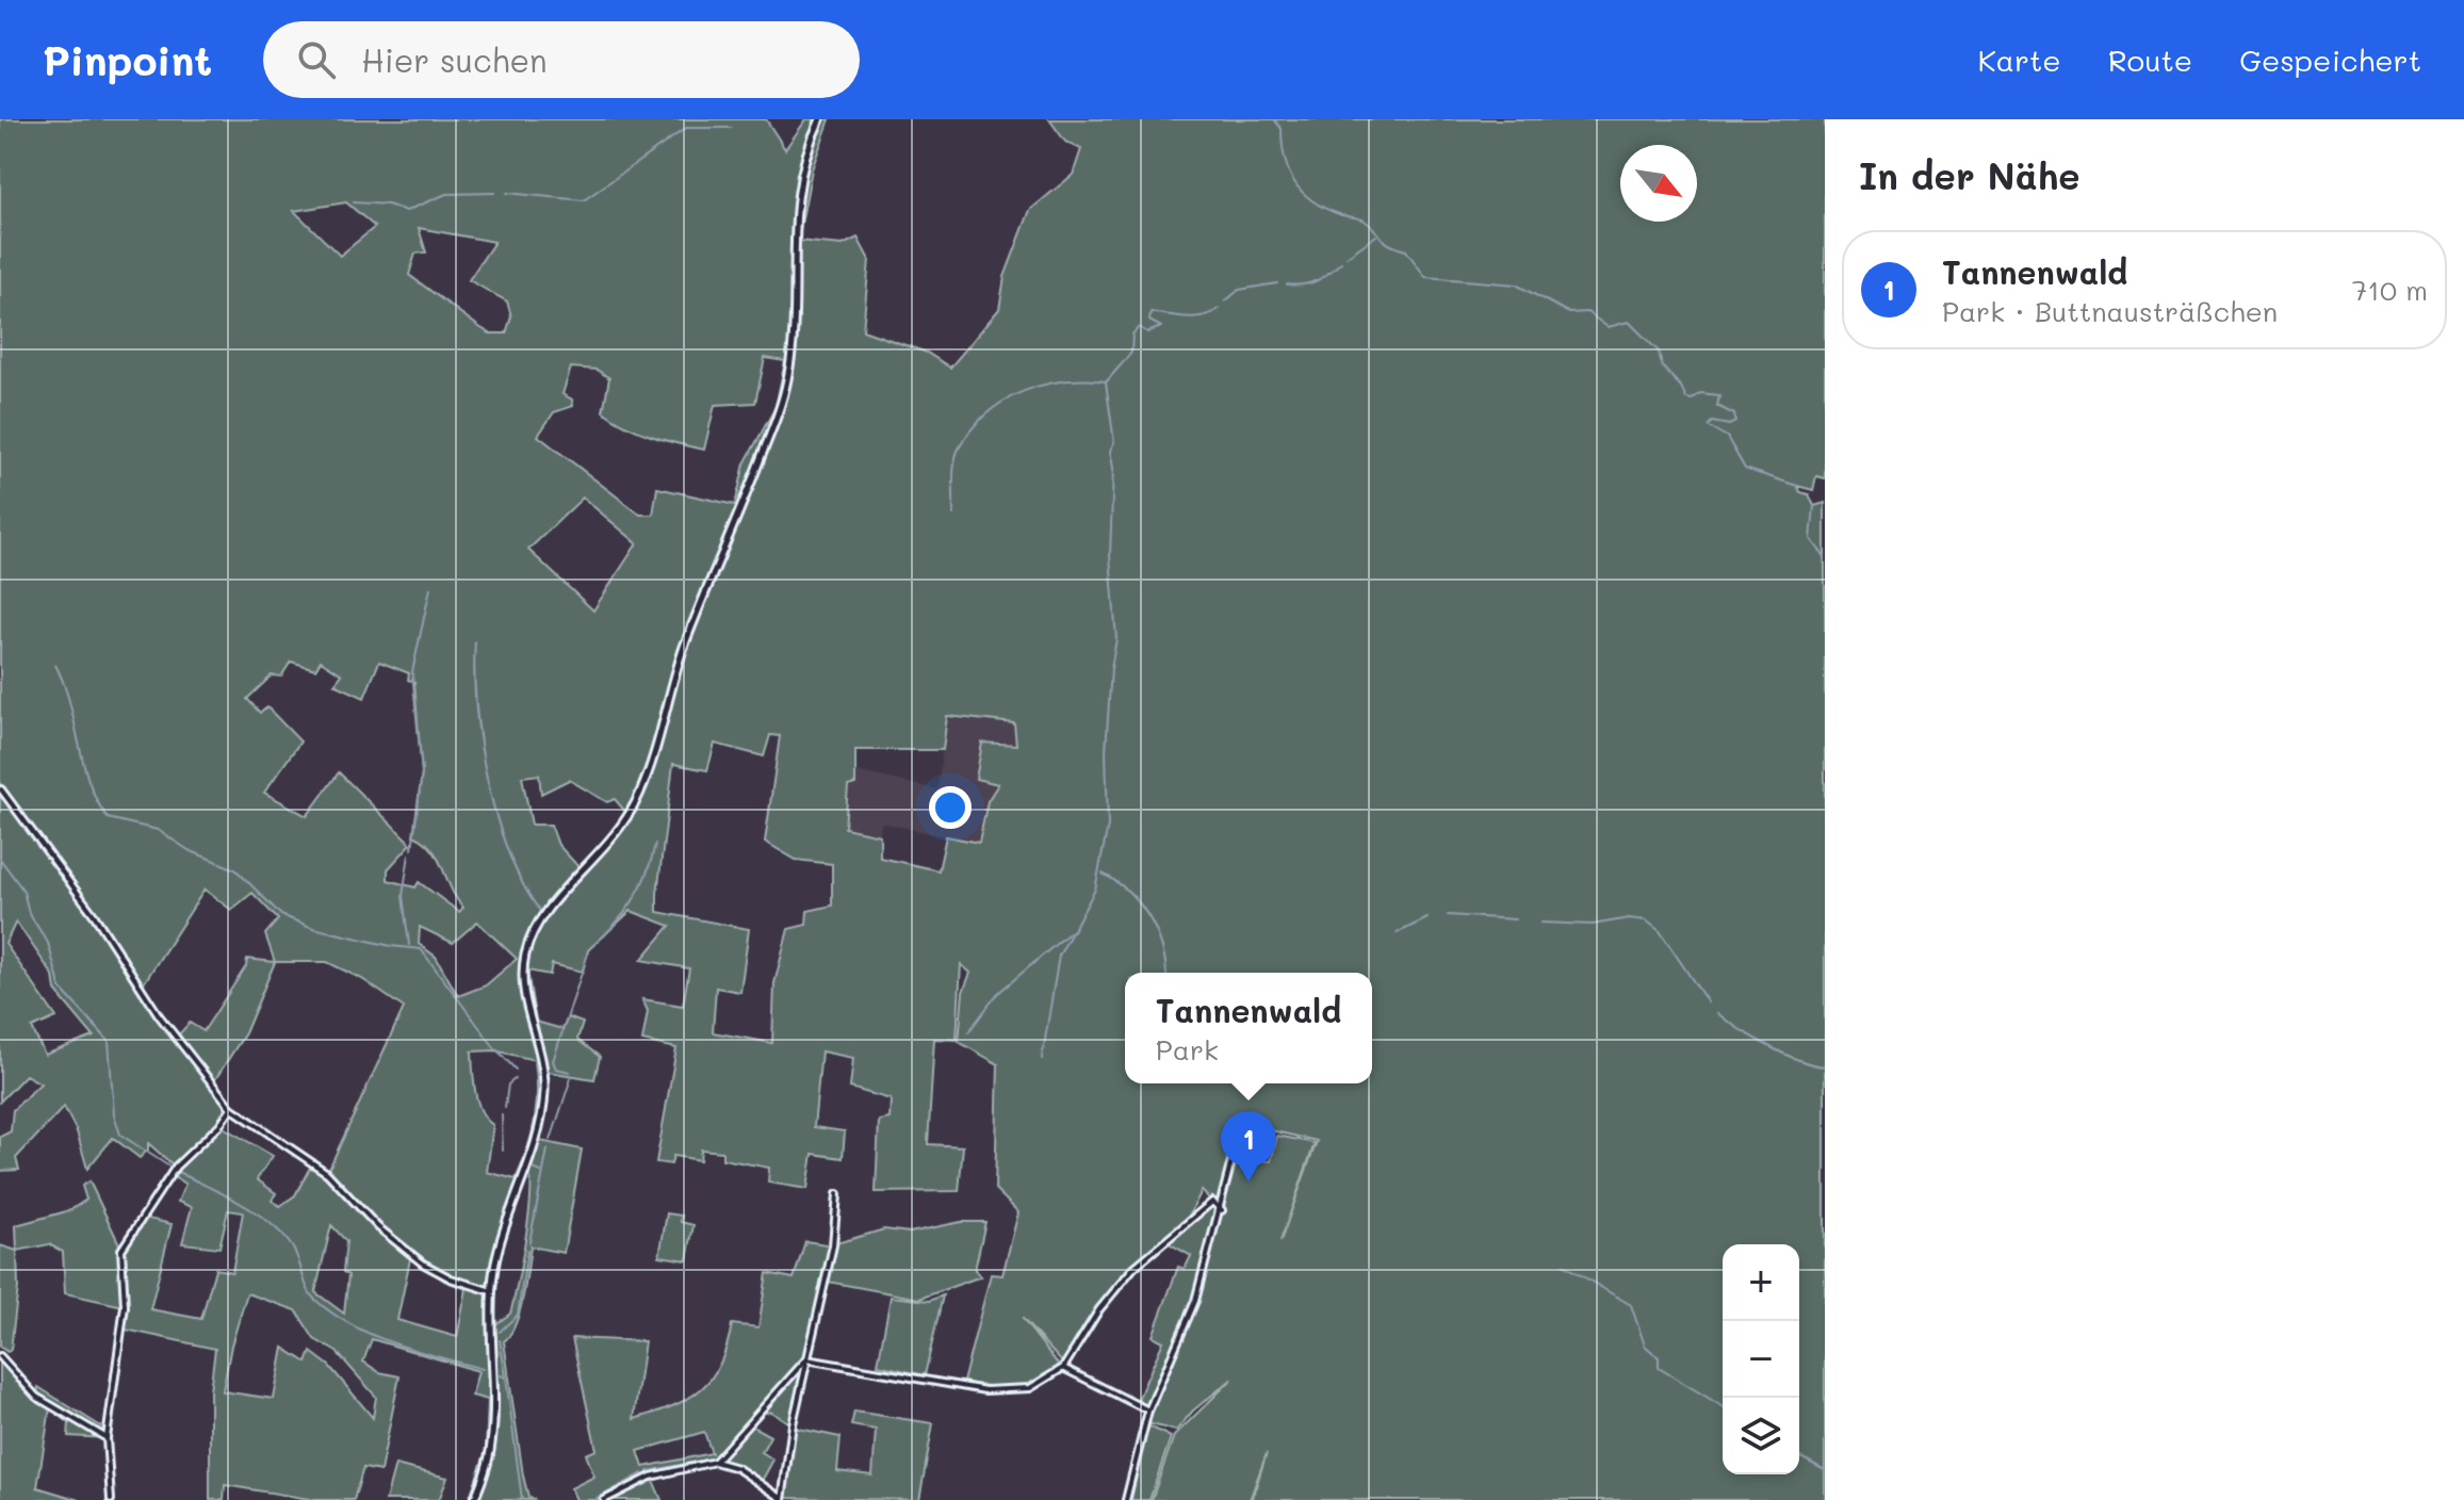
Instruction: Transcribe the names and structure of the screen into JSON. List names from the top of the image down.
{
  "north": "bottom right",
  "page": {
    "header": "Pinpoint",
    "search": "Hier suchen",
    "nav": ["Karte", "Route", "Gespeichert"],
    "heading": "In der Nähe",
    "list": [
      {
        "mark": "1",
        "name": "Tannenwald",
        "note": "Park · Buttnausträßchen",
        "value": "710 m"
      }
    ],
    "popup": ["Tannenwald", "Park"],
    "pins": "1",
    "map_buttons": ["+", "−"]
  }
}
